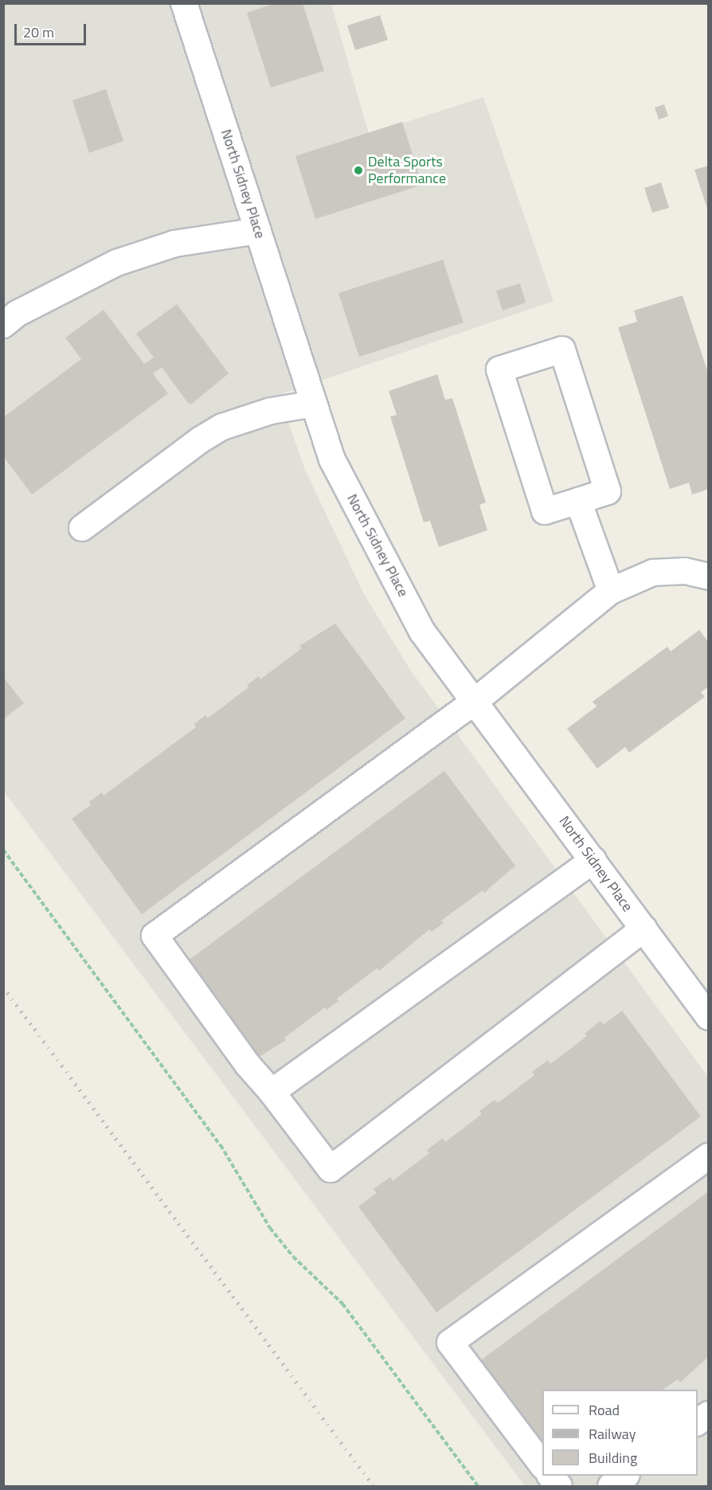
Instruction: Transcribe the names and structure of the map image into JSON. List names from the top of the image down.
{
  "streets": {
    "street": ["North Sidney Place"]
  },
  "places": ["Delta Sports Performance"],
  "legend": ["Road", "Railway", "Building"],
  "scale_bar": "20 m"
}
